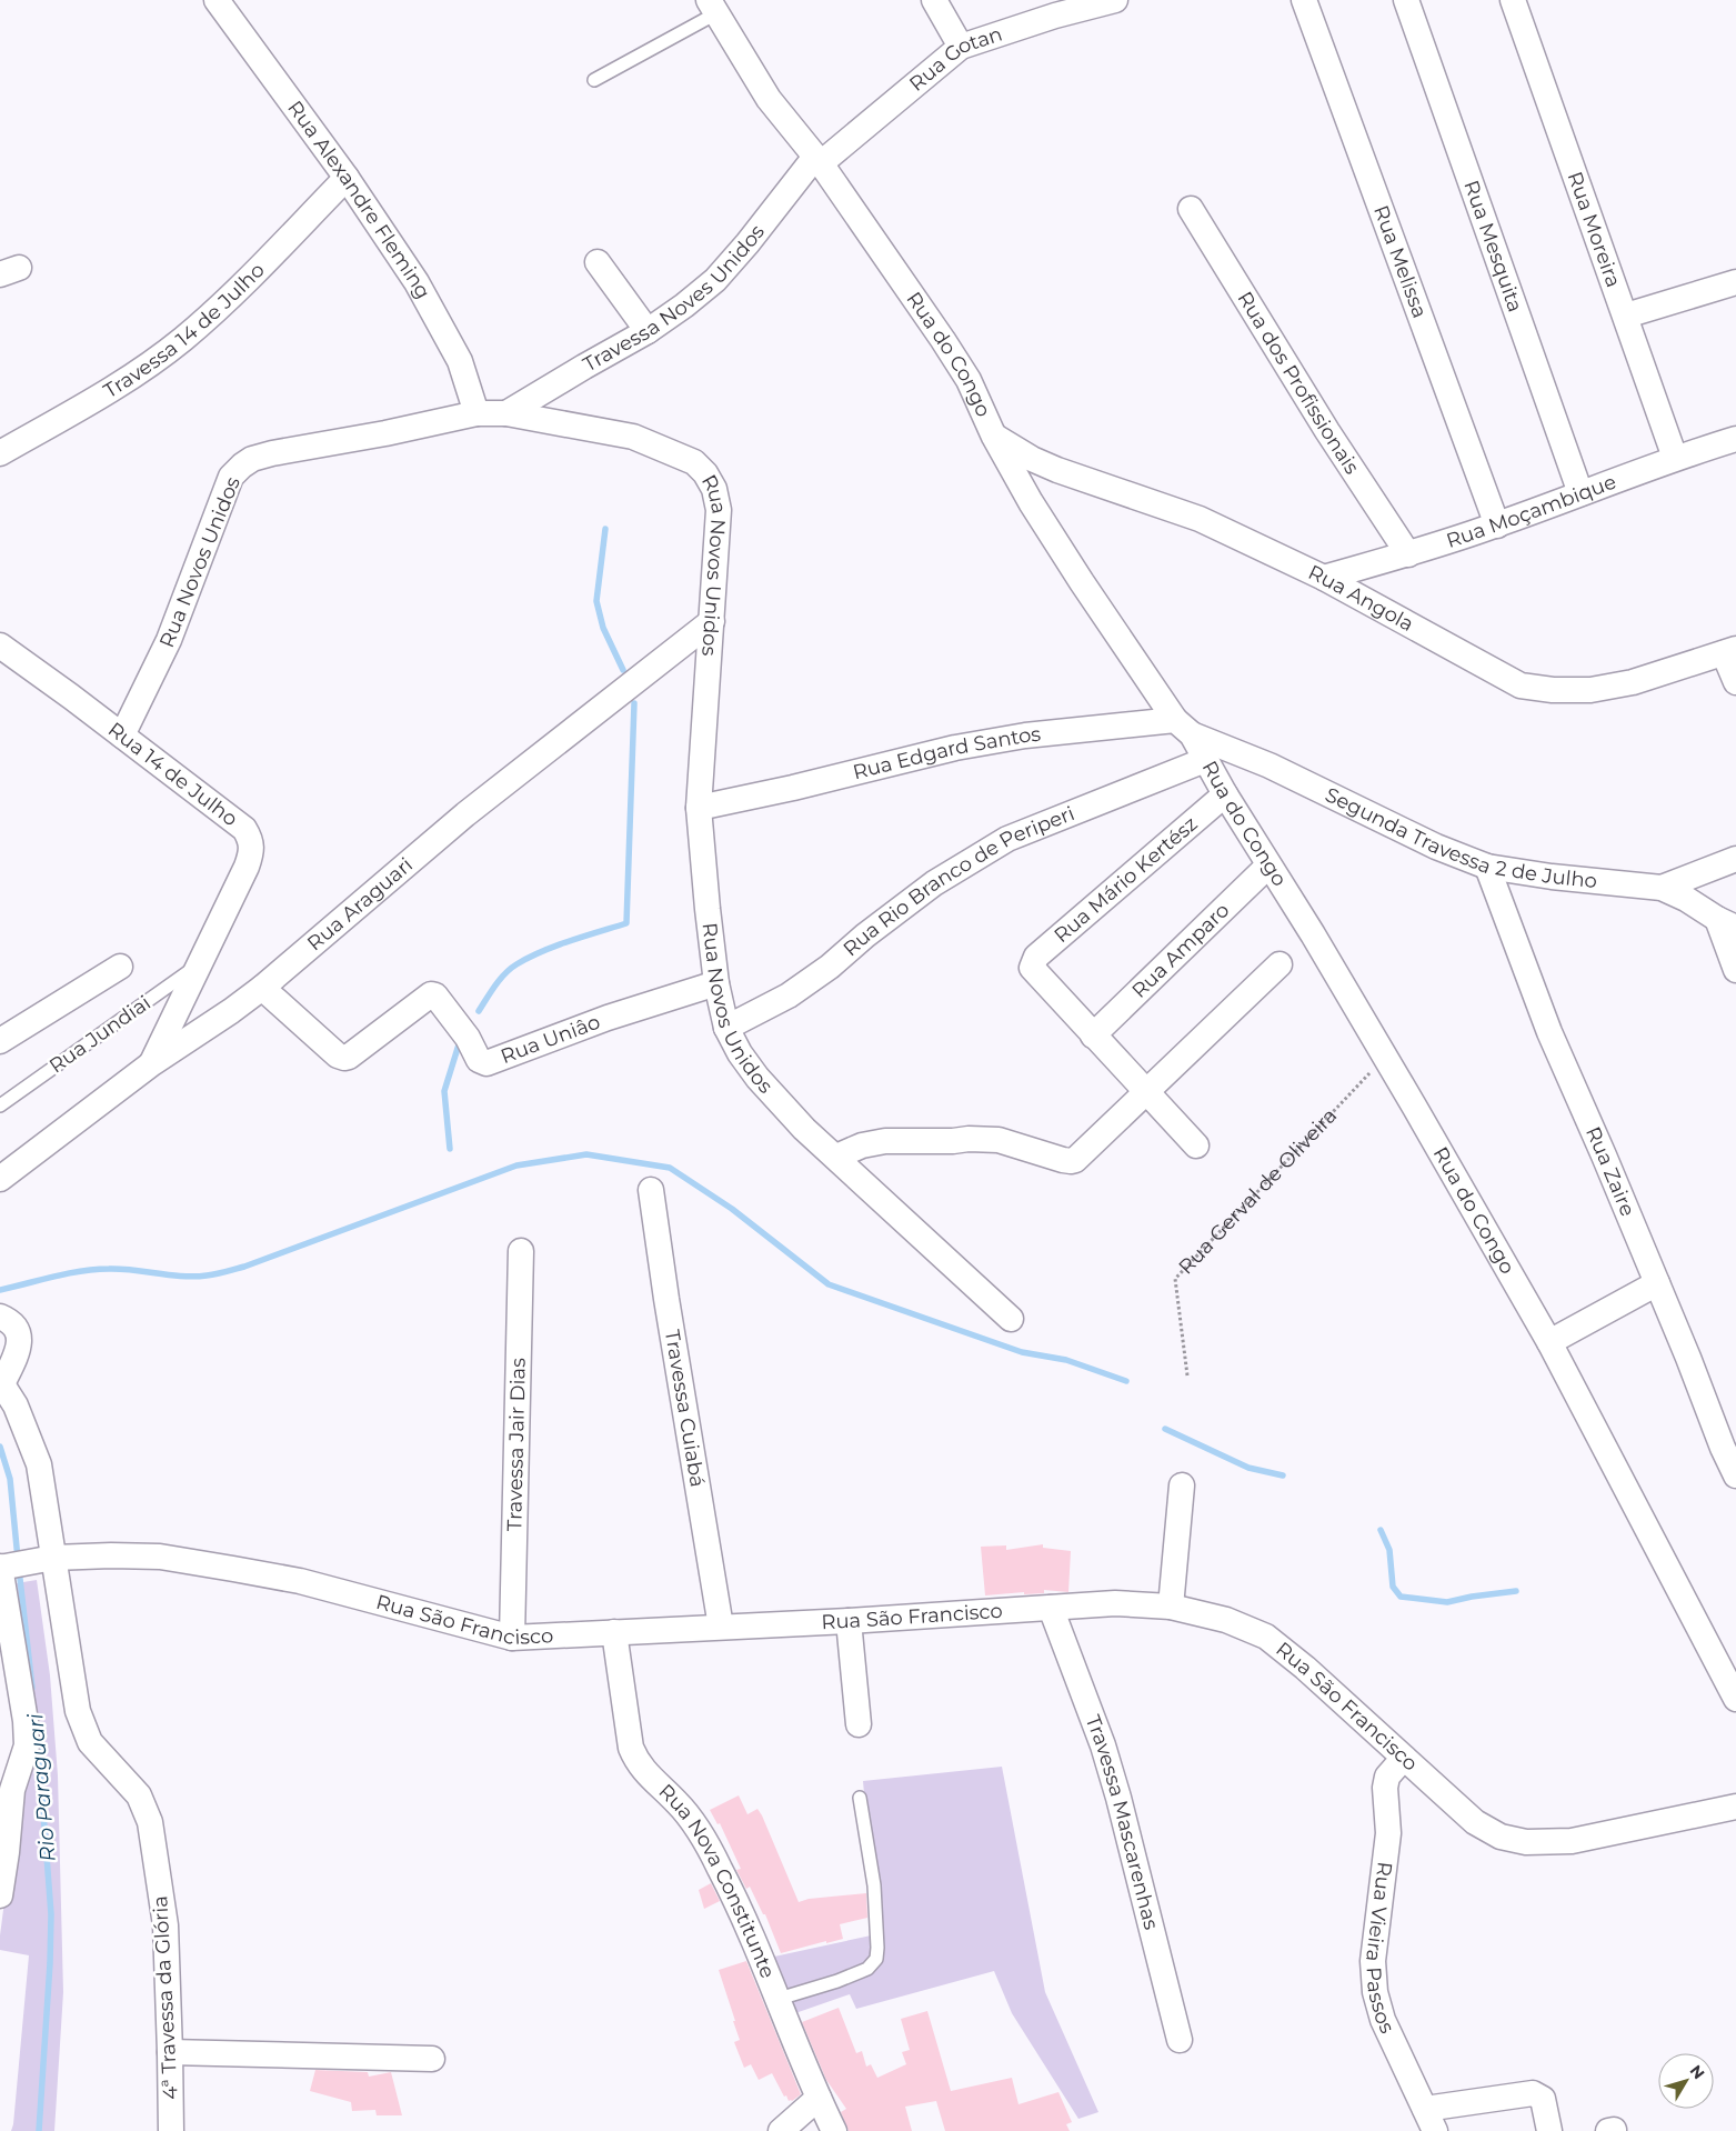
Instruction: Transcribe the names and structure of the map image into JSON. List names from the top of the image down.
{
  "streets": {
    "street": [
      "Rua Gotan",
      "Rua Alexandre Fleming",
      "Rua Moreira",
      "Rua Mesquita",
      "Rua Melissa",
      "Travessa Noves Unidos",
      "Travessa 14 de Julho",
      "Rua do Congo",
      "Rua dos Profissionais",
      "Rua Moçambique",
      "Rua Novos Unidos",
      "Rua Angola",
      "Rua Edgard Santos",
      "Rua 14 de Julho",
      "Segunda Travessa 2 de Julho",
      "Rua Mário Kertész",
      "Rua Rio Branco de Periperi",
      "Rua Araguari",
      "Rua Amparo",
      "Rua Uniâo",
      "Rua Zaire",
      "Travessa Cuiabá",
      "Travessa Jair Dias",
      "Rua São Francisco",
      "Travessa Mascarenhas",
      "Rua Nova Constitunte",
      "Rua Vieira Passos",
      "4ª Travessa da Glória"
    ],
    "lane": ["Rua Jundiai"],
    "path": ["Rua Gerval de Oliveira"]
  },
  "crossings": [
    ["Rua Gotan", "Travessa Noves Unidos"],
    ["Rua Gotan", "Rua do Congo"],
    ["Rua Alexandre Fleming", "Travessa 14 de Julho"],
    ["Rua Alexandre Fleming", "Rua Novos Unidos"],
    ["Rua Moreira", "Rua Moçambique"],
    ["Rua Mesquita", "Rua Moçambique"],
    ["Rua Melissa", "Rua Moçambique"],
    ["Travessa Noves Unidos", "Rua do Congo"],
    ["Travessa Noves Unidos", "Rua Novos Unidos"],
    ["Rua do Congo", "Rua Angola"],
    ["Rua do Congo", "Rua Edgard Santos"],
    ["Rua do Congo", "Segunda Travessa 2 de Julho"],
    ["Rua do Congo", "Rua Mário Kertész"],
    ["Rua do Congo", "Rua Rio Branco de Periperi"],
    ["Rua do Congo", "Rua Amparo"],
    ["Rua do Congo", "Rua Gerval de Oliveira"],
    ["Rua dos Profissionais", "Rua Moçambique"],
    ["Rua Moçambique", "Rua Angola"],
    ["Rua Novos Unidos", "Rua Edgard Santos"],
    ["Rua Novos Unidos", "Rua 14 de Julho"],
    ["Rua Novos Unidos", "Rua Rio Branco de Periperi"],
    ["Rua Novos Unidos", "Rua Araguari"],
    ["Rua Novos Unidos", "Rua Uniâo"],
    ["Rua Edgard Santos", "Segunda Travessa 2 de Julho"],
    ["Rua 14 de Julho", "Rua Araguari"],
    ["Rua 14 de Julho", "Rua Jundiai"],
    ["Segunda Travessa 2 de Julho", "Rua Zaire"],
    ["Rua Mário Kertész", "Rua Amparo"],
    ["Rua Araguari", "Rua Uniâo"],
    ["Travessa Cuiabá", "Rua São Francisco"],
    ["Travessa Jair Dias", "Rua São Francisco"],
    ["Rua São Francisco", "Travessa Mascarenhas"],
    ["Rua São Francisco", "Rua Nova Constitunte"],
    ["Rua São Francisco", "Rua Vieira Passos"],
    ["Rua São Francisco", "4ª Travessa da Glória"]
  ],
  "water": ["Rio Paraguari"],
  "north": "top right"
}
